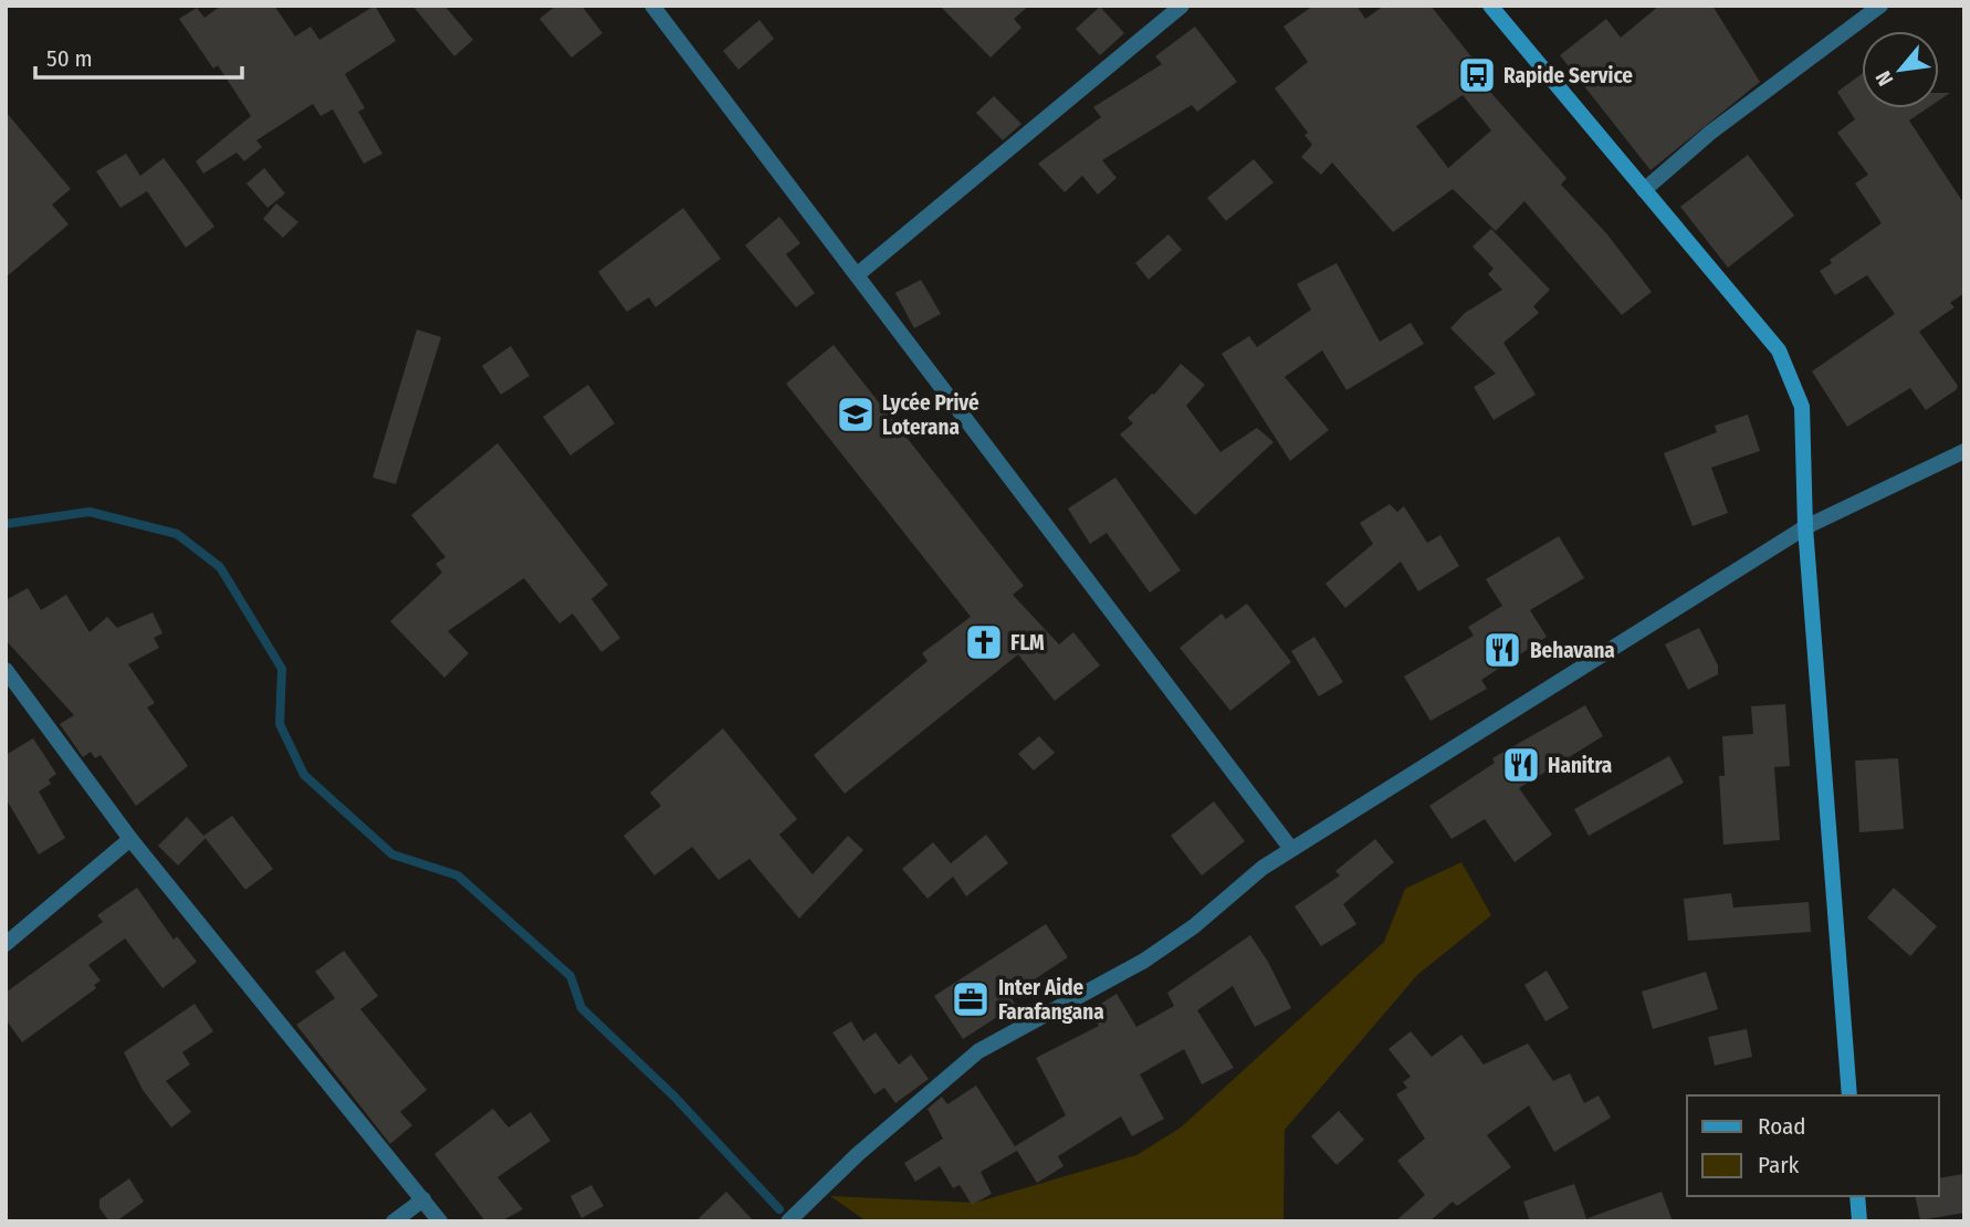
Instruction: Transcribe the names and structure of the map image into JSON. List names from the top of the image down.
{
  "places": {
    "bus stop": ["Rapide Service"],
    "school or university": ["Lycée Privé Loterana"],
    "church": ["FLM"],
    "restaurant": ["Behavana", "Hanitra"],
    "office": ["Inter Aide Farafangana"]
  },
  "legend": ["Road", "Park"],
  "scale_bar": "50 m",
  "north": "bottom left"
}
